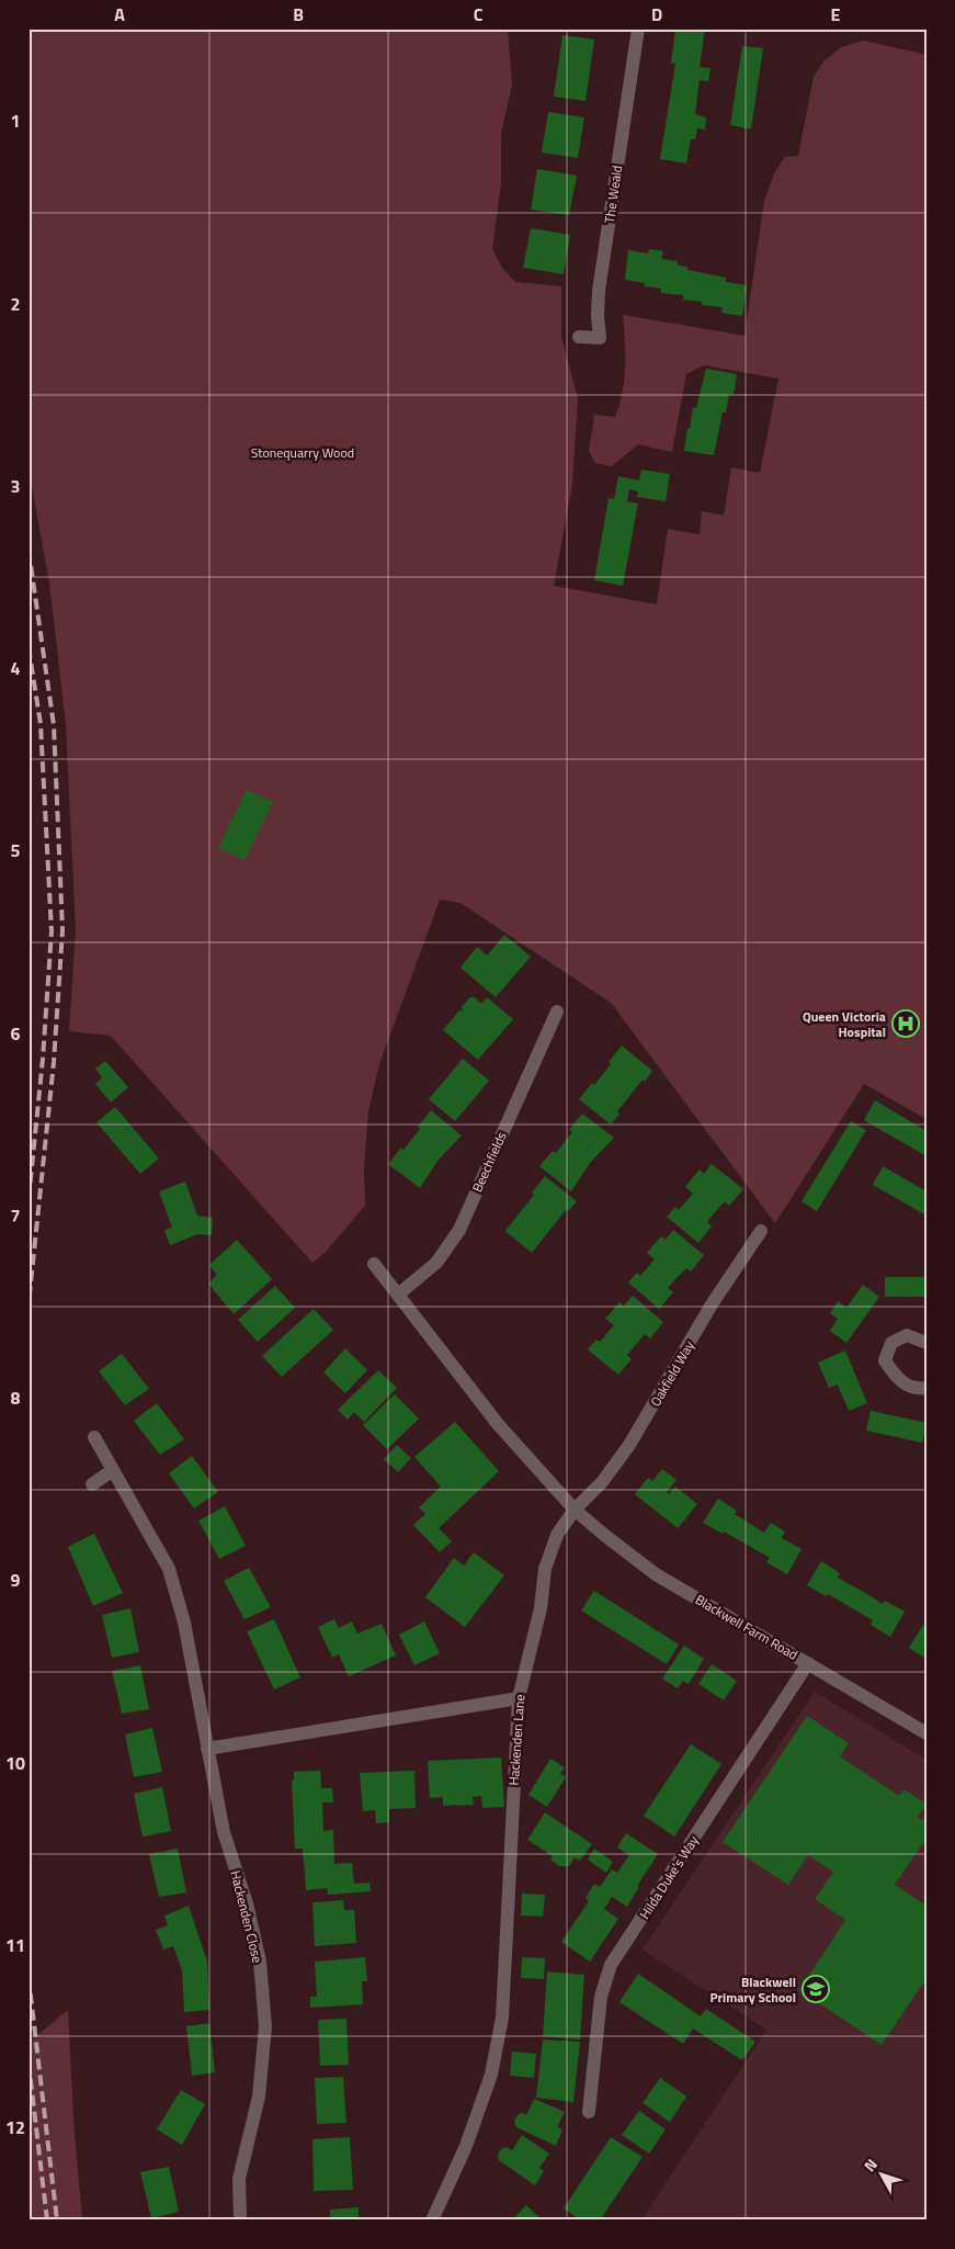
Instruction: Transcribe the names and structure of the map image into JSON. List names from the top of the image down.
{
  "streets": {
    "street": [
      "The Weald",
      "Beechfields",
      "Oakfield Way",
      "Blackwell Farm Road",
      "Hackenden Lane",
      "Hilda Duke's Way",
      "Hackenden Close"
    ]
  },
  "crossings": [
    ["Oakfield Way", "Blackwell Farm Road"],
    ["Oakfield Way", "Hackenden Lane"],
    ["Blackwell Farm Road", "Hackenden Lane"],
    ["Blackwell Farm Road", "Hilda Duke's Way"]
  ],
  "parks": ["Stonequarry Wood"],
  "places": {
    "hospital": ["Queen Victoria Hospital"],
    "school or university": ["Blackwell Primary School"]
  },
  "north": "top left",
  "grid": {
    "columns": [
      "A",
      "B",
      "C",
      "D",
      "E"
    ],
    "rows": [
      "1",
      "2",
      "3",
      "4",
      "5",
      "6",
      "7",
      "8",
      "9",
      "10",
      "11",
      "12"
    ]
  }
}
